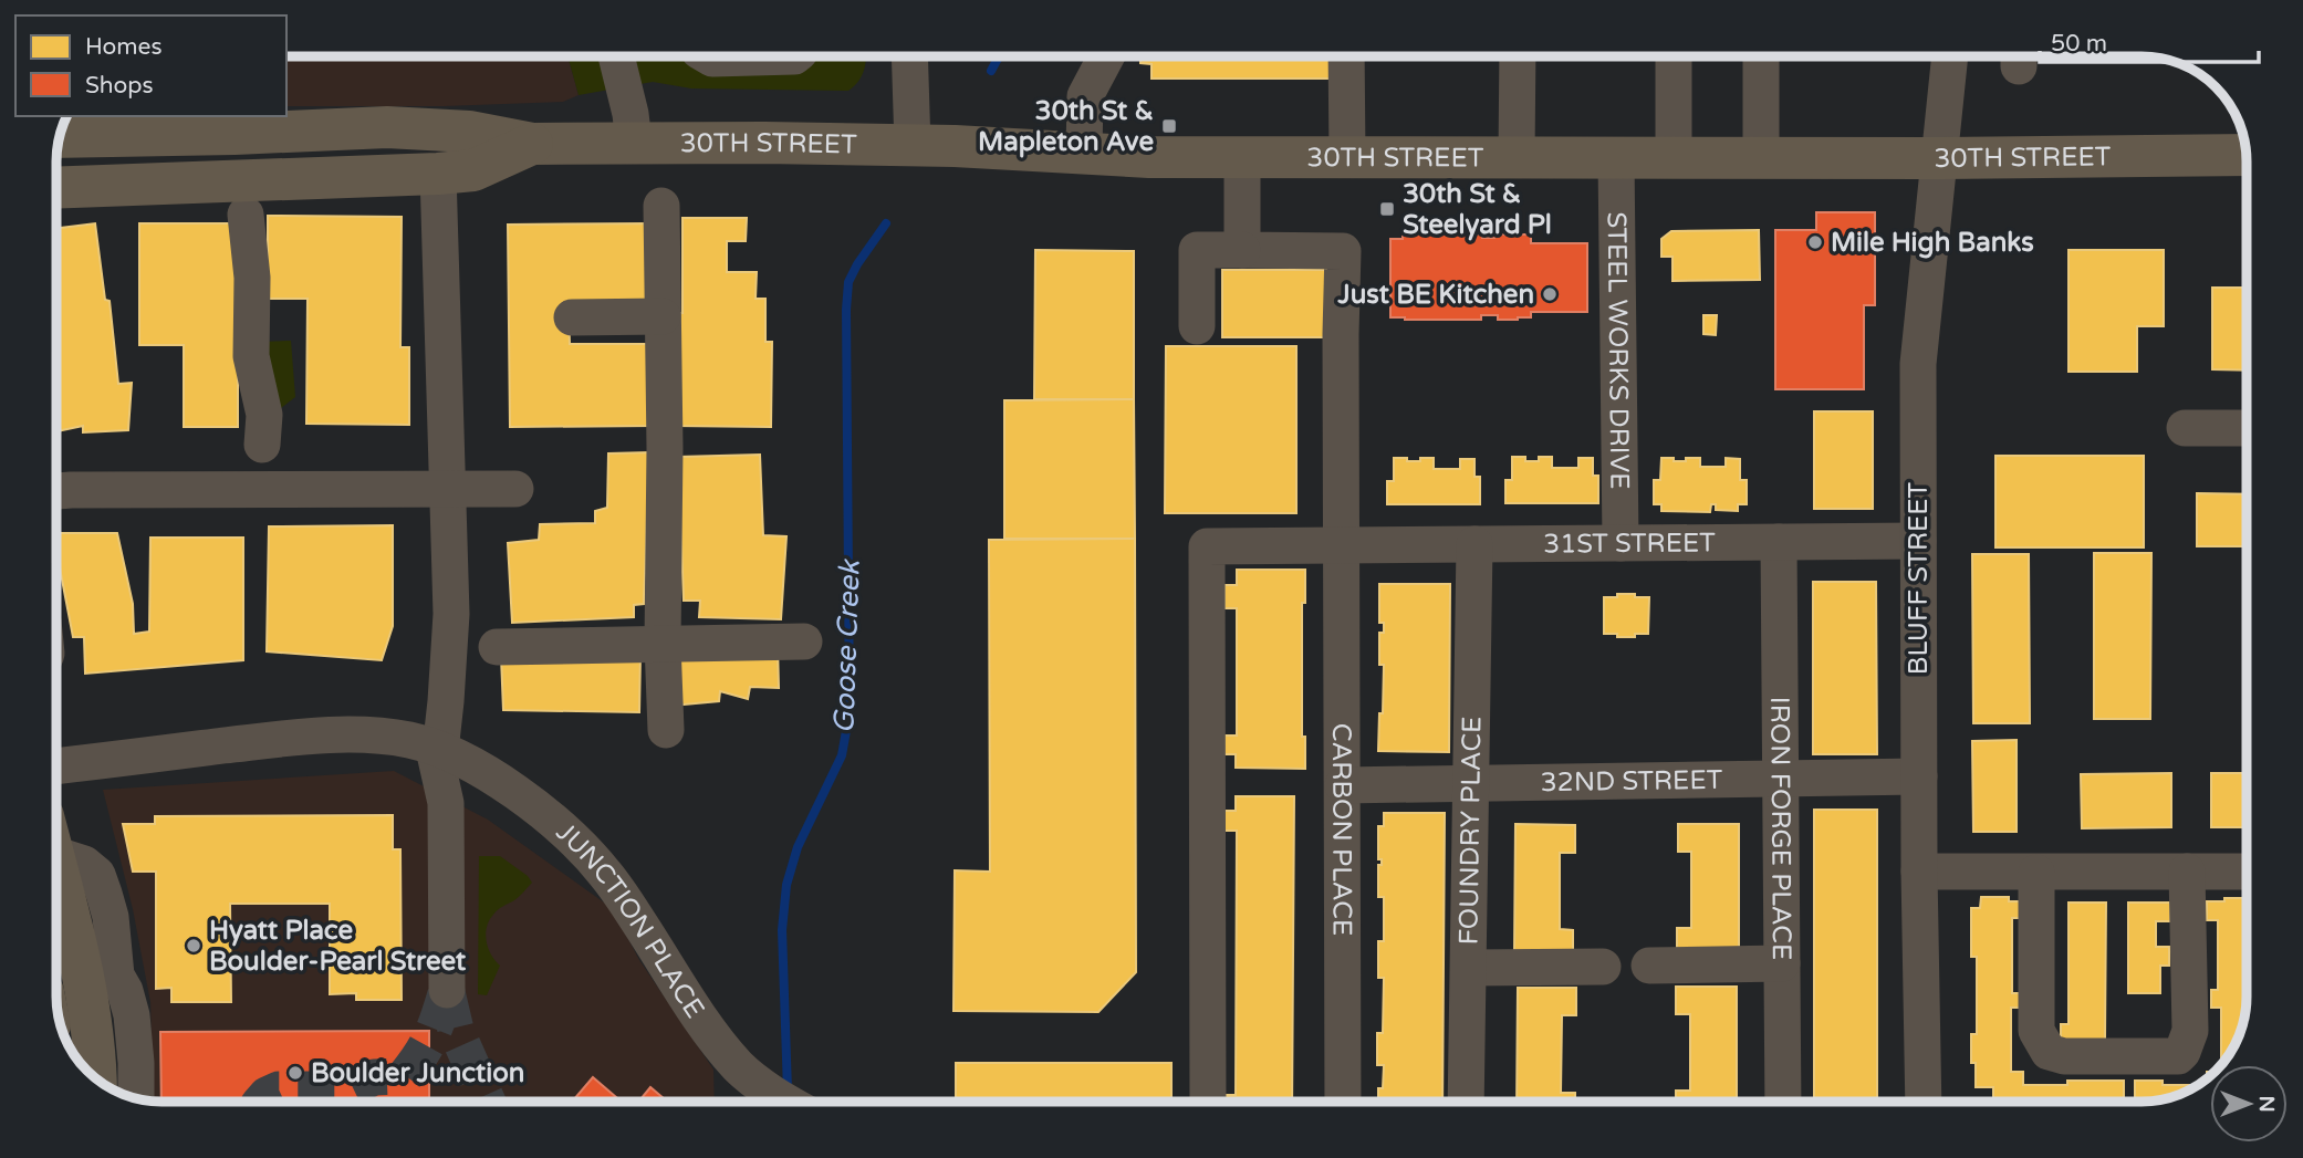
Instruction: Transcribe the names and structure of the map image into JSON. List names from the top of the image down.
{
  "streets": {
    "main road": ["30TH STREET"],
    "street": [
      "STEEL WORKS DRIVE",
      "31ST STREET",
      "BLUFF STREET",
      "32ND STREET",
      "IRON FORGE PLACE",
      "FOUNDRY PLACE",
      "CARBON PLACE",
      "JUNCTION PLACE"
    ]
  },
  "crossings": [
    ["30TH STREET", "STEEL WORKS DRIVE"],
    ["30TH STREET", "BLUFF STREET"],
    ["STEEL WORKS DRIVE", "31ST STREET"],
    ["31ST STREET", "BLUFF STREET"],
    ["31ST STREET", "IRON FORGE PLACE"],
    ["31ST STREET", "FOUNDRY PLACE"],
    ["31ST STREET", "CARBON PLACE"],
    ["BLUFF STREET", "32ND STREET"],
    ["32ND STREET", "IRON FORGE PLACE"],
    ["32ND STREET", "FOUNDRY PLACE"],
    ["32ND STREET", "CARBON PLACE"]
  ],
  "water": ["Goose Creek"],
  "places": {
    "transit": ["30th St & Mapleton Ave", "30th St & Steelyard Pl"],
    "other": [
      "Mile High Banks",
      "Just BE Kitchen",
      "Hyatt Place Boulder-Pearl Street",
      "Boulder Junction"
    ]
  },
  "legend": ["Homes", "Shops"],
  "scale_bar": "50 m",
  "north": "right"
}
